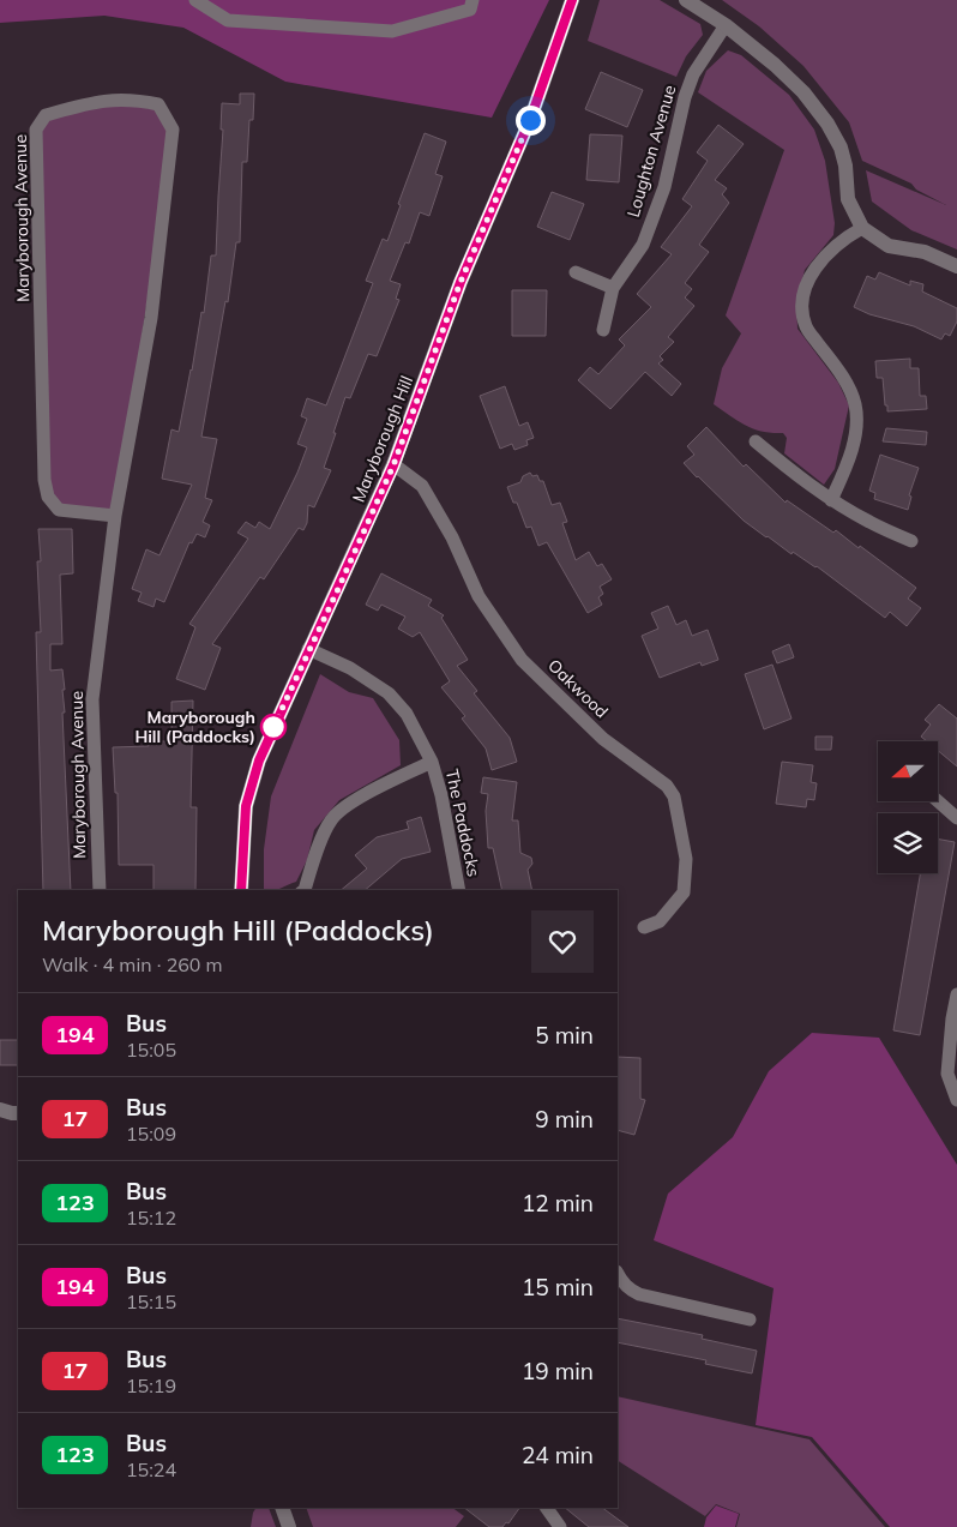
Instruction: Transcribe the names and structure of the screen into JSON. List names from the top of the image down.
{
  "streets": {
    "street": [
      "Loughton Avenue",
      "Maryborough Avenue",
      "Maryborough Hill",
      "Oakwood",
      "The Paddocks"
    ]
  },
  "crossings": [
    ["Maryborough Hill", "Oakwood"],
    ["Maryborough Hill", "The Paddocks"]
  ],
  "places": ["Maryborough Hill (Paddocks)"],
  "lines": ["bus line 194"],
  "north": "left",
  "page": {
    "heading": ["Maryborough Hill (Paddocks)", "Walk · 4 min · 260 m"],
    "list": [
      {
        "mark": "194",
        "name": "Bus",
        "note": "15:05",
        "value": "5 min"
      },
      {
        "mark": "17",
        "name": "Bus",
        "note": "15:09",
        "value": "9 min"
      },
      {
        "mark": "123",
        "name": "Bus",
        "note": "15:12",
        "value": "12 min"
      },
      {
        "mark": "194",
        "name": "Bus",
        "note": "15:15",
        "value": "15 min"
      },
      {
        "mark": "17",
        "name": "Bus",
        "note": "15:19",
        "value": "19 min"
      },
      {
        "mark": "123",
        "name": "Bus",
        "note": "15:24",
        "value": "24 min"
      }
    ]
  }
}
